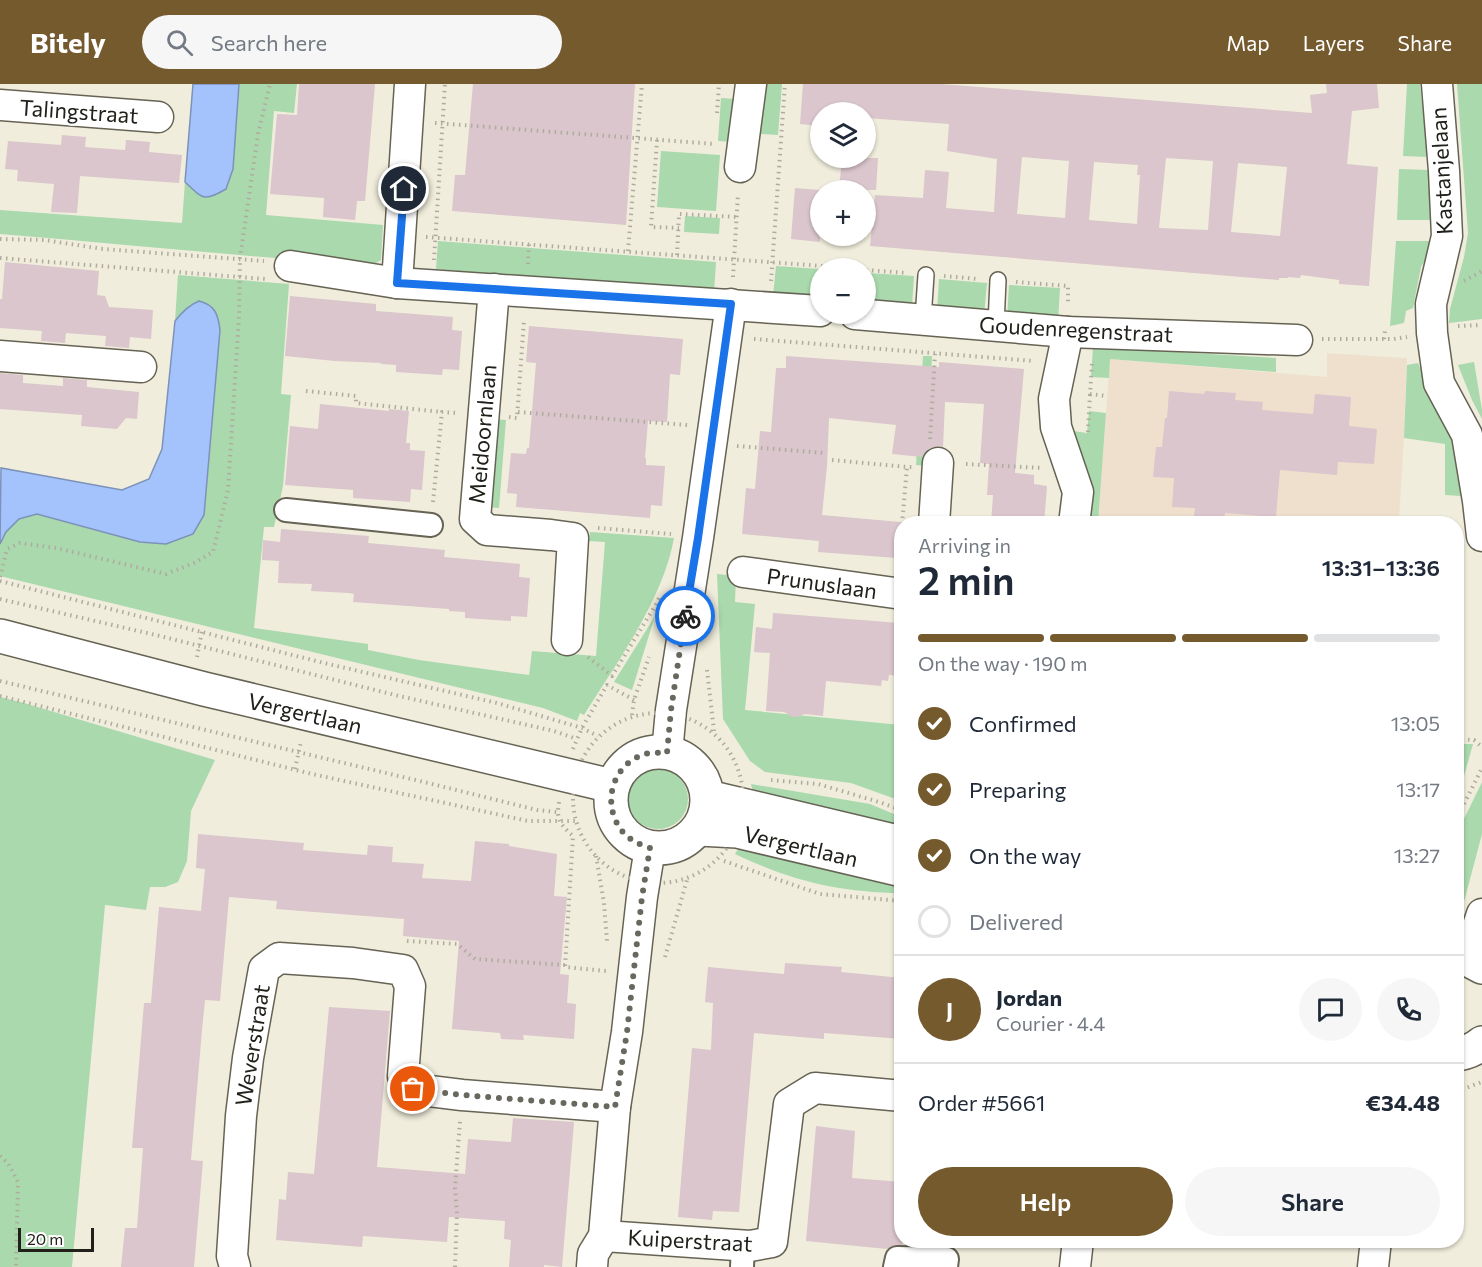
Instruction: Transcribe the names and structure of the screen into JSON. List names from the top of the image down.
{
  "streets": {
    "street": [
      "Talingstraat",
      "Kastanjelaan",
      "Goudenregenstraat",
      "Meidoornlaan",
      "Prunuslaan",
      "Vergertlaan",
      "Weverstraat",
      "Kuiperstraat"
    ]
  },
  "scale_bar": "20 m",
  "page": {
    "header": "Bitely",
    "search": "Search here",
    "nav": ["Map", "Layers", "Share"],
    "map_buttons": ["+", "−"],
    "heading": ["2 min", "Arriving in", "13:31–13:36"],
    "panel": [
      "Jordan",
      "Courier · 4.4",
      "Order #5661",
      "€34.48"
    ],
    "bar": "On the way · 190 m",
    "list": [
      ["Confirmed", "13:05"],
      ["Preparing", "13:17"],
      ["On the way", "13:27"],
      "Delivered"
    ],
    "round": "J",
    "buttons": ["Help", "Share"],
    "scale": "20 m"
  }
}
